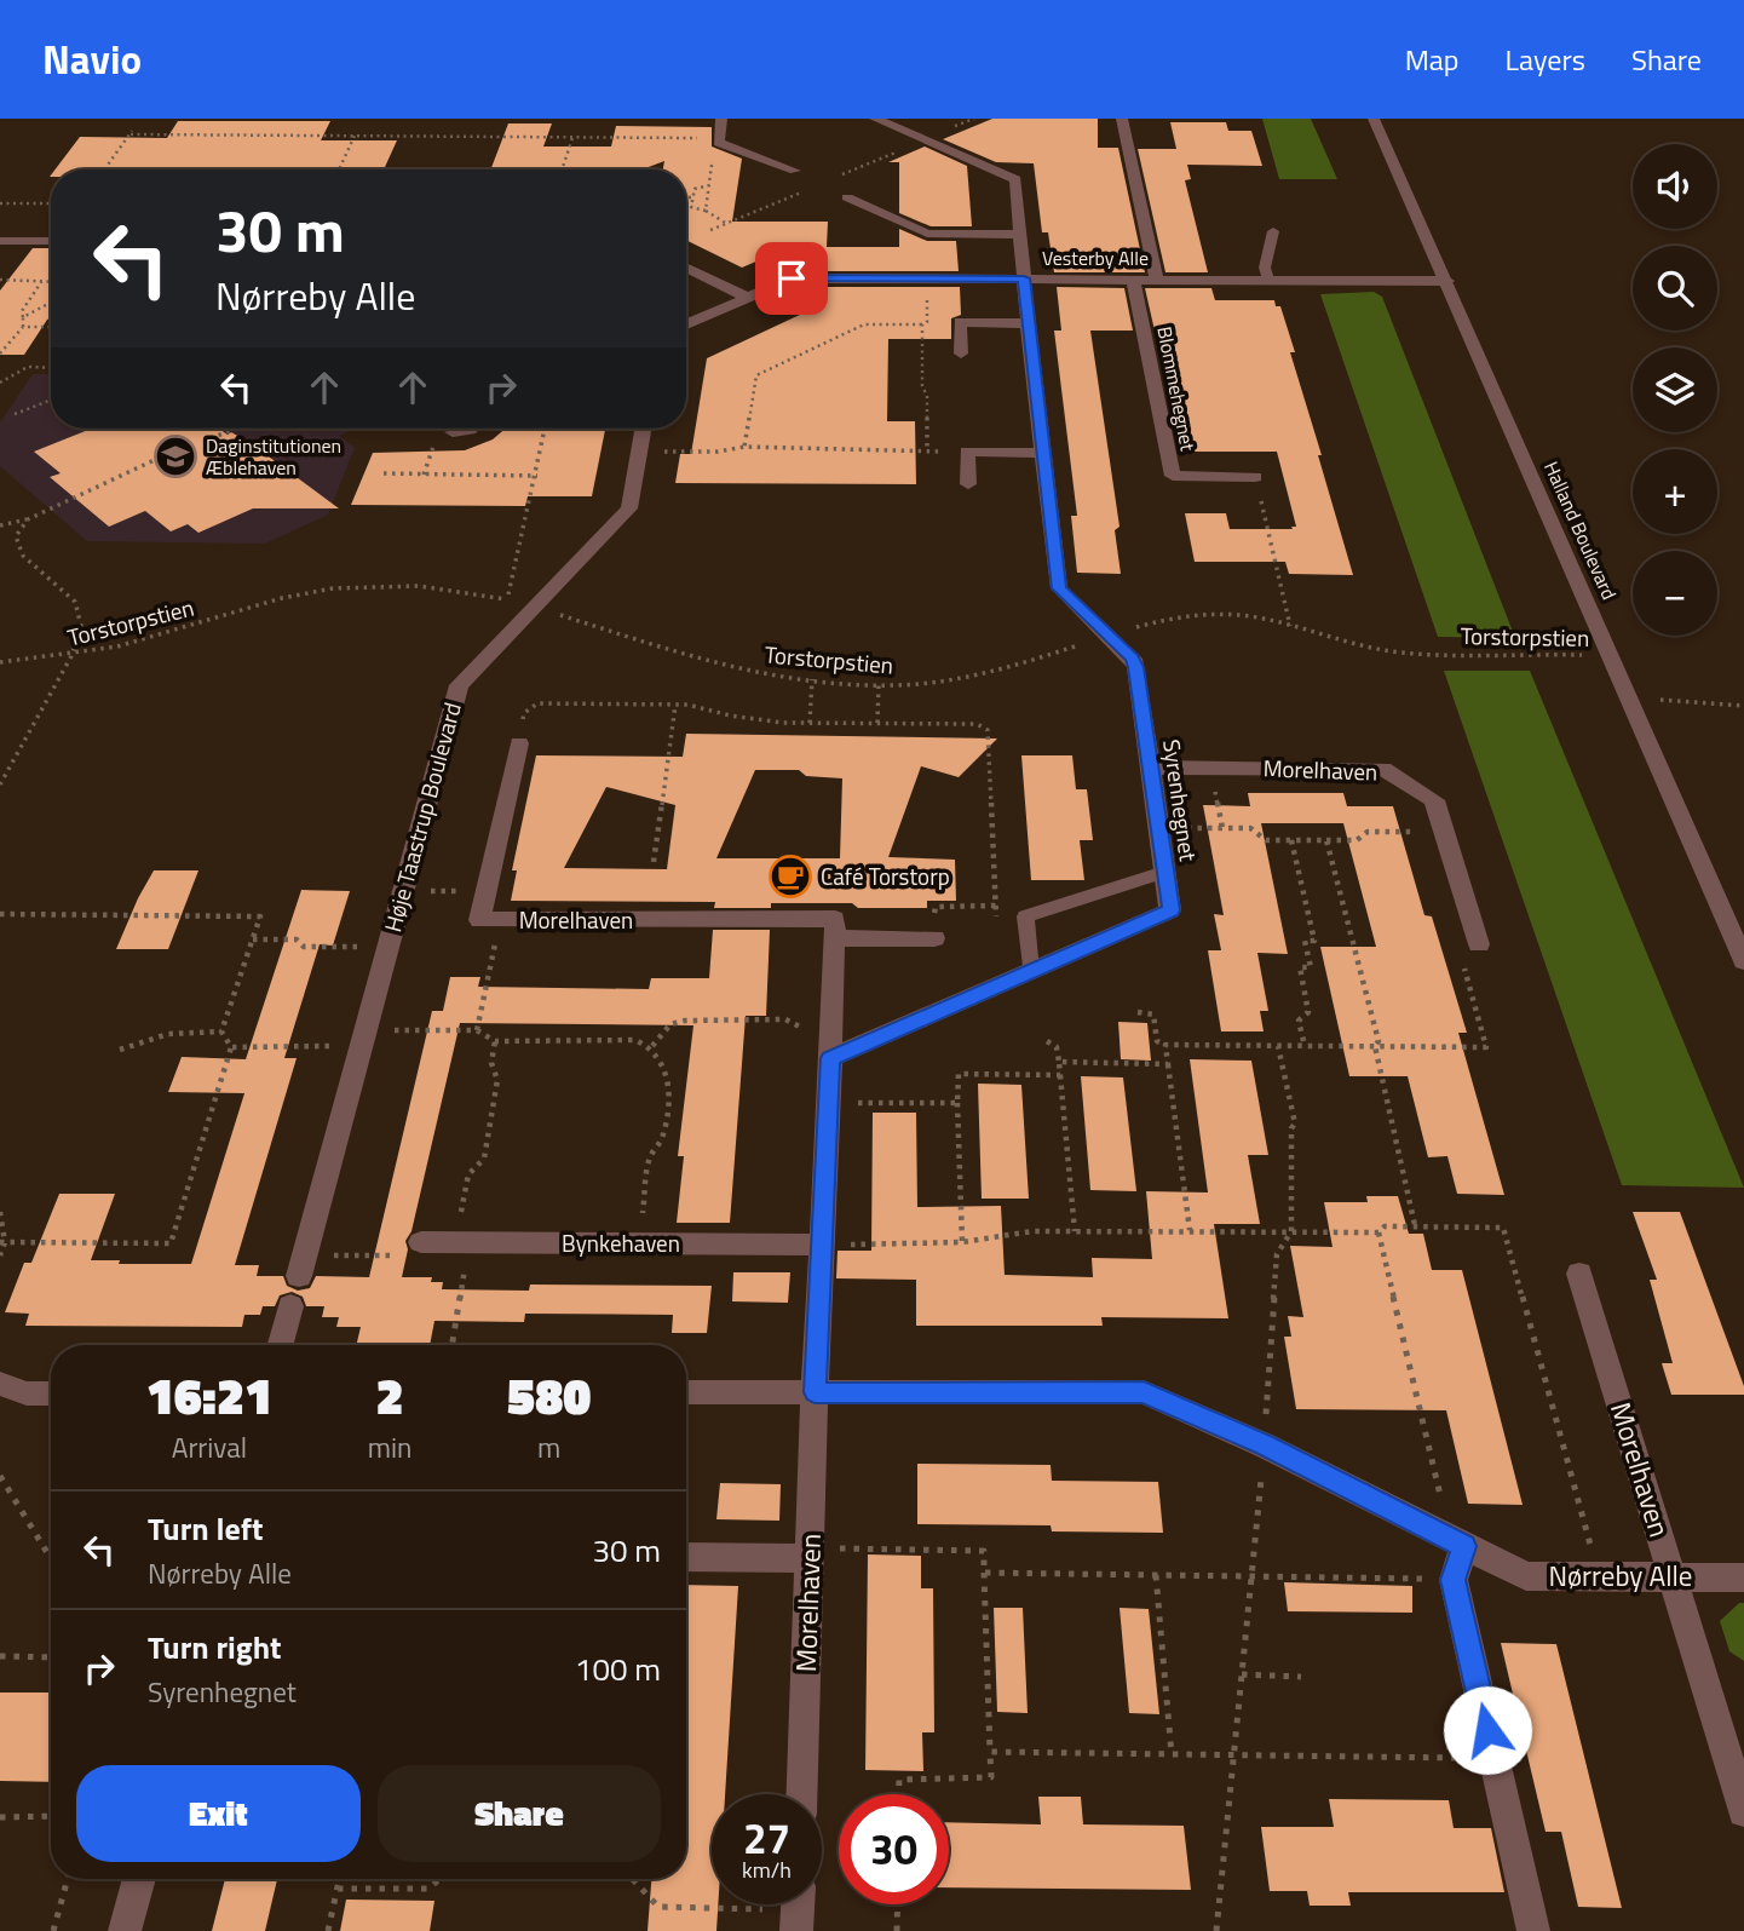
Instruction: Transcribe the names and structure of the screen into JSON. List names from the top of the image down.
{
  "streets": {
    "street": [
      "Vesterby Alle",
      "Blommehegnet",
      "Halland Boulevard",
      "Morelhaven",
      "Syrenhegnet",
      "Høje Taastrup Boulevard",
      "Bynkehaven",
      "Nørreby Alle"
    ],
    "path": ["Torstorpstien"]
  },
  "crossings": [
    ["Vesterby Alle", "Blommehegnet"],
    ["Vesterby Alle", "Halland Boulevard"],
    ["Vesterby Alle", "Syrenhegnet"],
    ["Halland Boulevard", "Torstorpstien"],
    ["Torstorpstien", "Syrenhegnet"],
    ["Torstorpstien", "Høje Taastrup Boulevard"],
    ["Morelhaven", "Syrenhegnet"],
    ["Morelhaven", "Nørreby Alle"]
  ],
  "places": {
    "school or university": ["Daginstitutionen Æblehaven"],
    "cafe": ["Café Torstorp"]
  },
  "page": {
    "header": "Navio",
    "nav": ["Map", "Layers", "Share"],
    "map_buttons": ["+", "−"],
    "turn": ["30 m", "Nørreby Alle"],
    "eta": [
      "16:21",
      "Arrival",
      "2",
      "min",
      "580",
      "m"
    ],
    "list": [
      {
        "name": "Turn left",
        "note": "Nørreby Alle",
        "value": "30 m"
      },
      {
        "name": "Turn right",
        "note": "Syrenhegnet",
        "value": "100 m"
      }
    ],
    "buttons": ["Exit", "Share"],
    "speed": "27 km/h",
    "limit": "30"
  }
}
